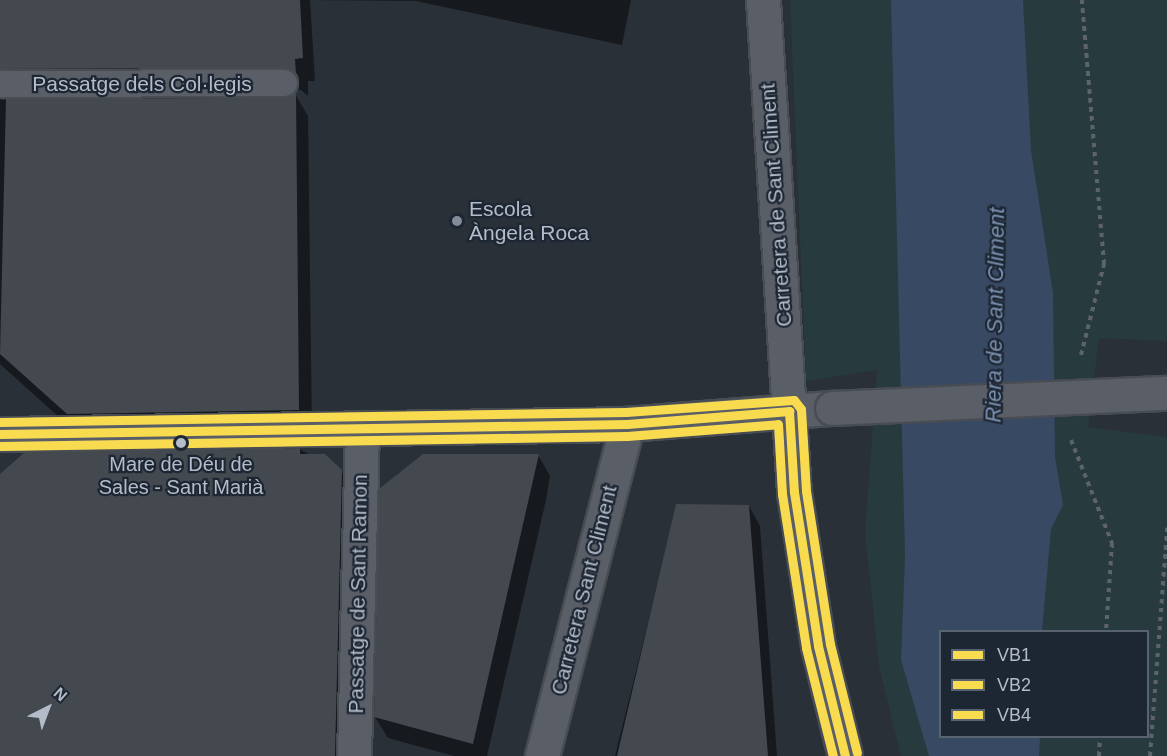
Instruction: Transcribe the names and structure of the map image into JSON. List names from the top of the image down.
{
  "streets": {
    "street": ["Carretera de Sant Climent", "Carretera Sant Climent", "Passatge de Sant Ramon"],
    "lane": ["Passatge dels Col·legis"]
  },
  "water": ["Riera de Sant Climent"],
  "places": ["Escola Àngela Roca", "Mare de Déu de Sales - Sant Marià"],
  "lines": ["transit line VB4", "transit line VB1", "transit line VB2"],
  "legend": ["VB1", "VB2", "VB4"],
  "north": "top right"
}
